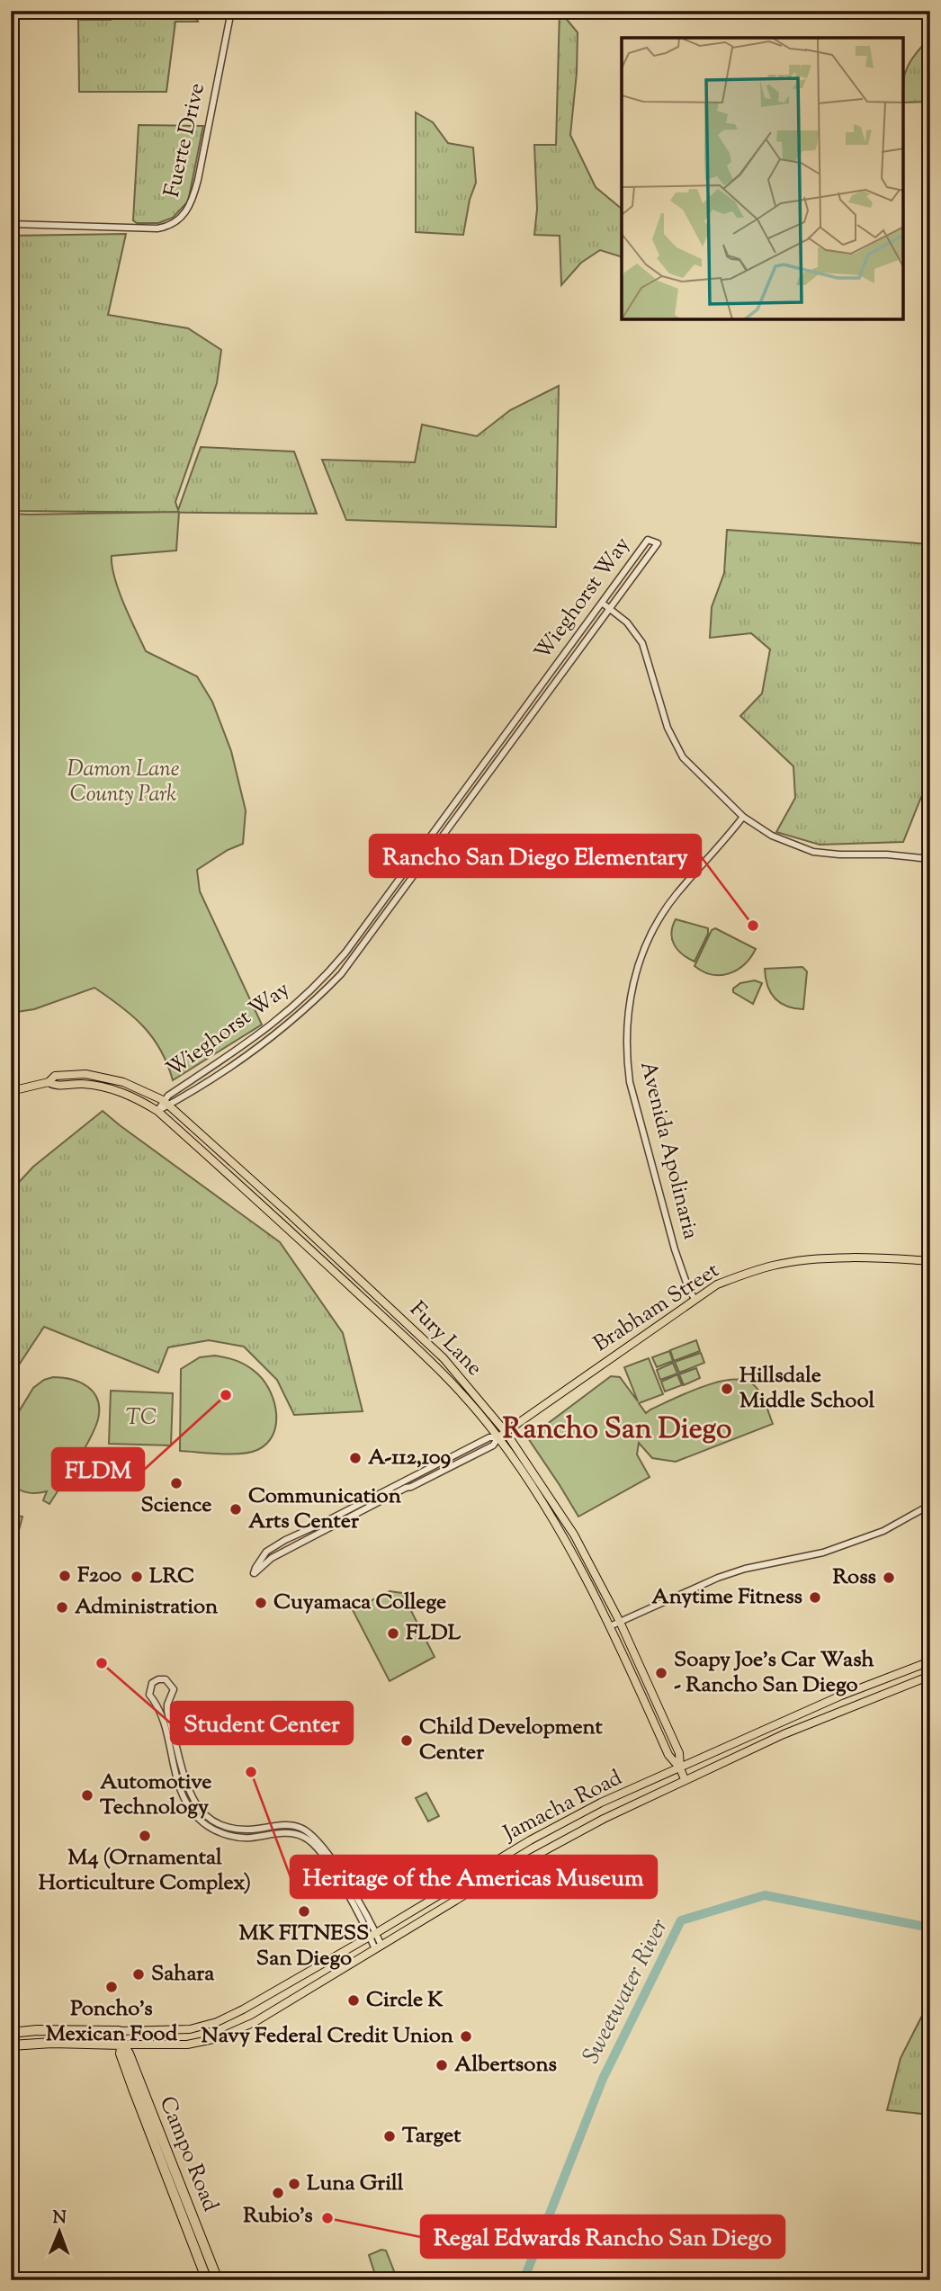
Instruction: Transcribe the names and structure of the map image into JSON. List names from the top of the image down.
{
  "streets": {
    "highway": ["Campo Road"],
    "main road": ["Brabham Street", "Fury Lane", "Jamacha Road"],
    "street": ["Fuerte Drive", "Wieghorst Way", "Avenida Apolinaria"]
  },
  "crossings": [
    ["Wieghorst Way", "Fury Lane"],
    ["Avenida Apolinaria", "Brabham Street"],
    ["Brabham Street", "Fury Lane"],
    ["Fury Lane", "Jamacha Road"],
    ["Jamacha Road", "Campo Road"]
  ],
  "districts": ["Rancho San Diego"],
  "water": ["Sweetwater River"],
  "parks": ["Damon Lane County Park", "TC"],
  "places": [
    "Rancho San Diego Elementary",
    "Hillsdale Middle School",
    "FLDM",
    "A-112,109",
    "Science",
    "Communication Arts Center",
    "F200",
    "LRC",
    "Ross",
    "Anytime Fitness",
    "Cuyamaca College",
    "Administration",
    "FLDL",
    "Student Center",
    "Soapy Joe's Car Wash - Rancho San Diego",
    "Child Development Center",
    "Heritage of the Americas Museum",
    "Automotive Technology",
    "M4 (Ornamental Horticulture Complex)",
    "MK FITNESS San Diego",
    "Sahara",
    "Poncho's Mexican Food",
    "Circle K",
    "Navy Federal Credit Union",
    "Albertsons",
    "Target",
    "Luna Grill",
    "Rubio's",
    "Regal Edwards Rancho San Diego"
  ],
  "north": "top"
}
